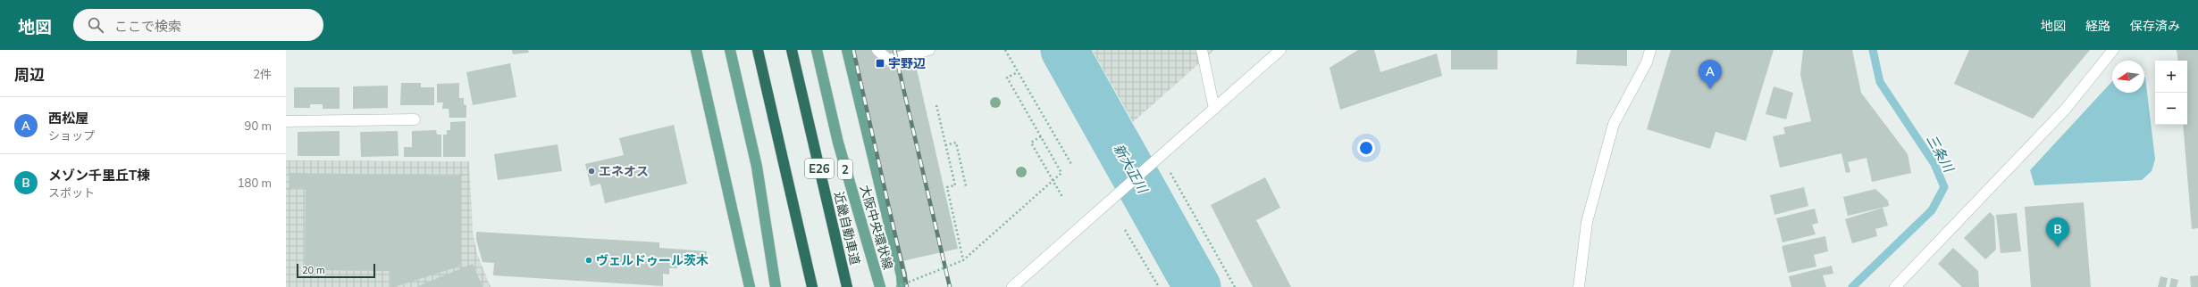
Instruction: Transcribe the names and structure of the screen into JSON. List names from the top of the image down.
{
  "streets": {
    "highway": ["E26", "近畿自動車道"],
    "main road": ["2", "大阪中央環状線"]
  },
  "water": ["三条川", "新大正川"],
  "places": {
    "transit": ["宇野辺"],
    "other": ["エネオス", "ヴェルドゥール茨木"]
  },
  "scale_bar": "20 m",
  "north": "left",
  "page": {
    "header": "地図",
    "search": "ここで検索",
    "nav": ["地図", "経路", "保存済み"],
    "heading": ["周辺", "2件"],
    "pins": ["A", "B"],
    "map_buttons": ["+", "−"],
    "list": [
      {
        "mark": "A",
        "name": "西松屋",
        "note": "ショップ",
        "value": "90 m"
      },
      {
        "mark": "B",
        "name": "メゾン千里丘T棟",
        "note": "スポット",
        "value": "180 m"
      }
    ],
    "scale": "20 m"
  }
}
